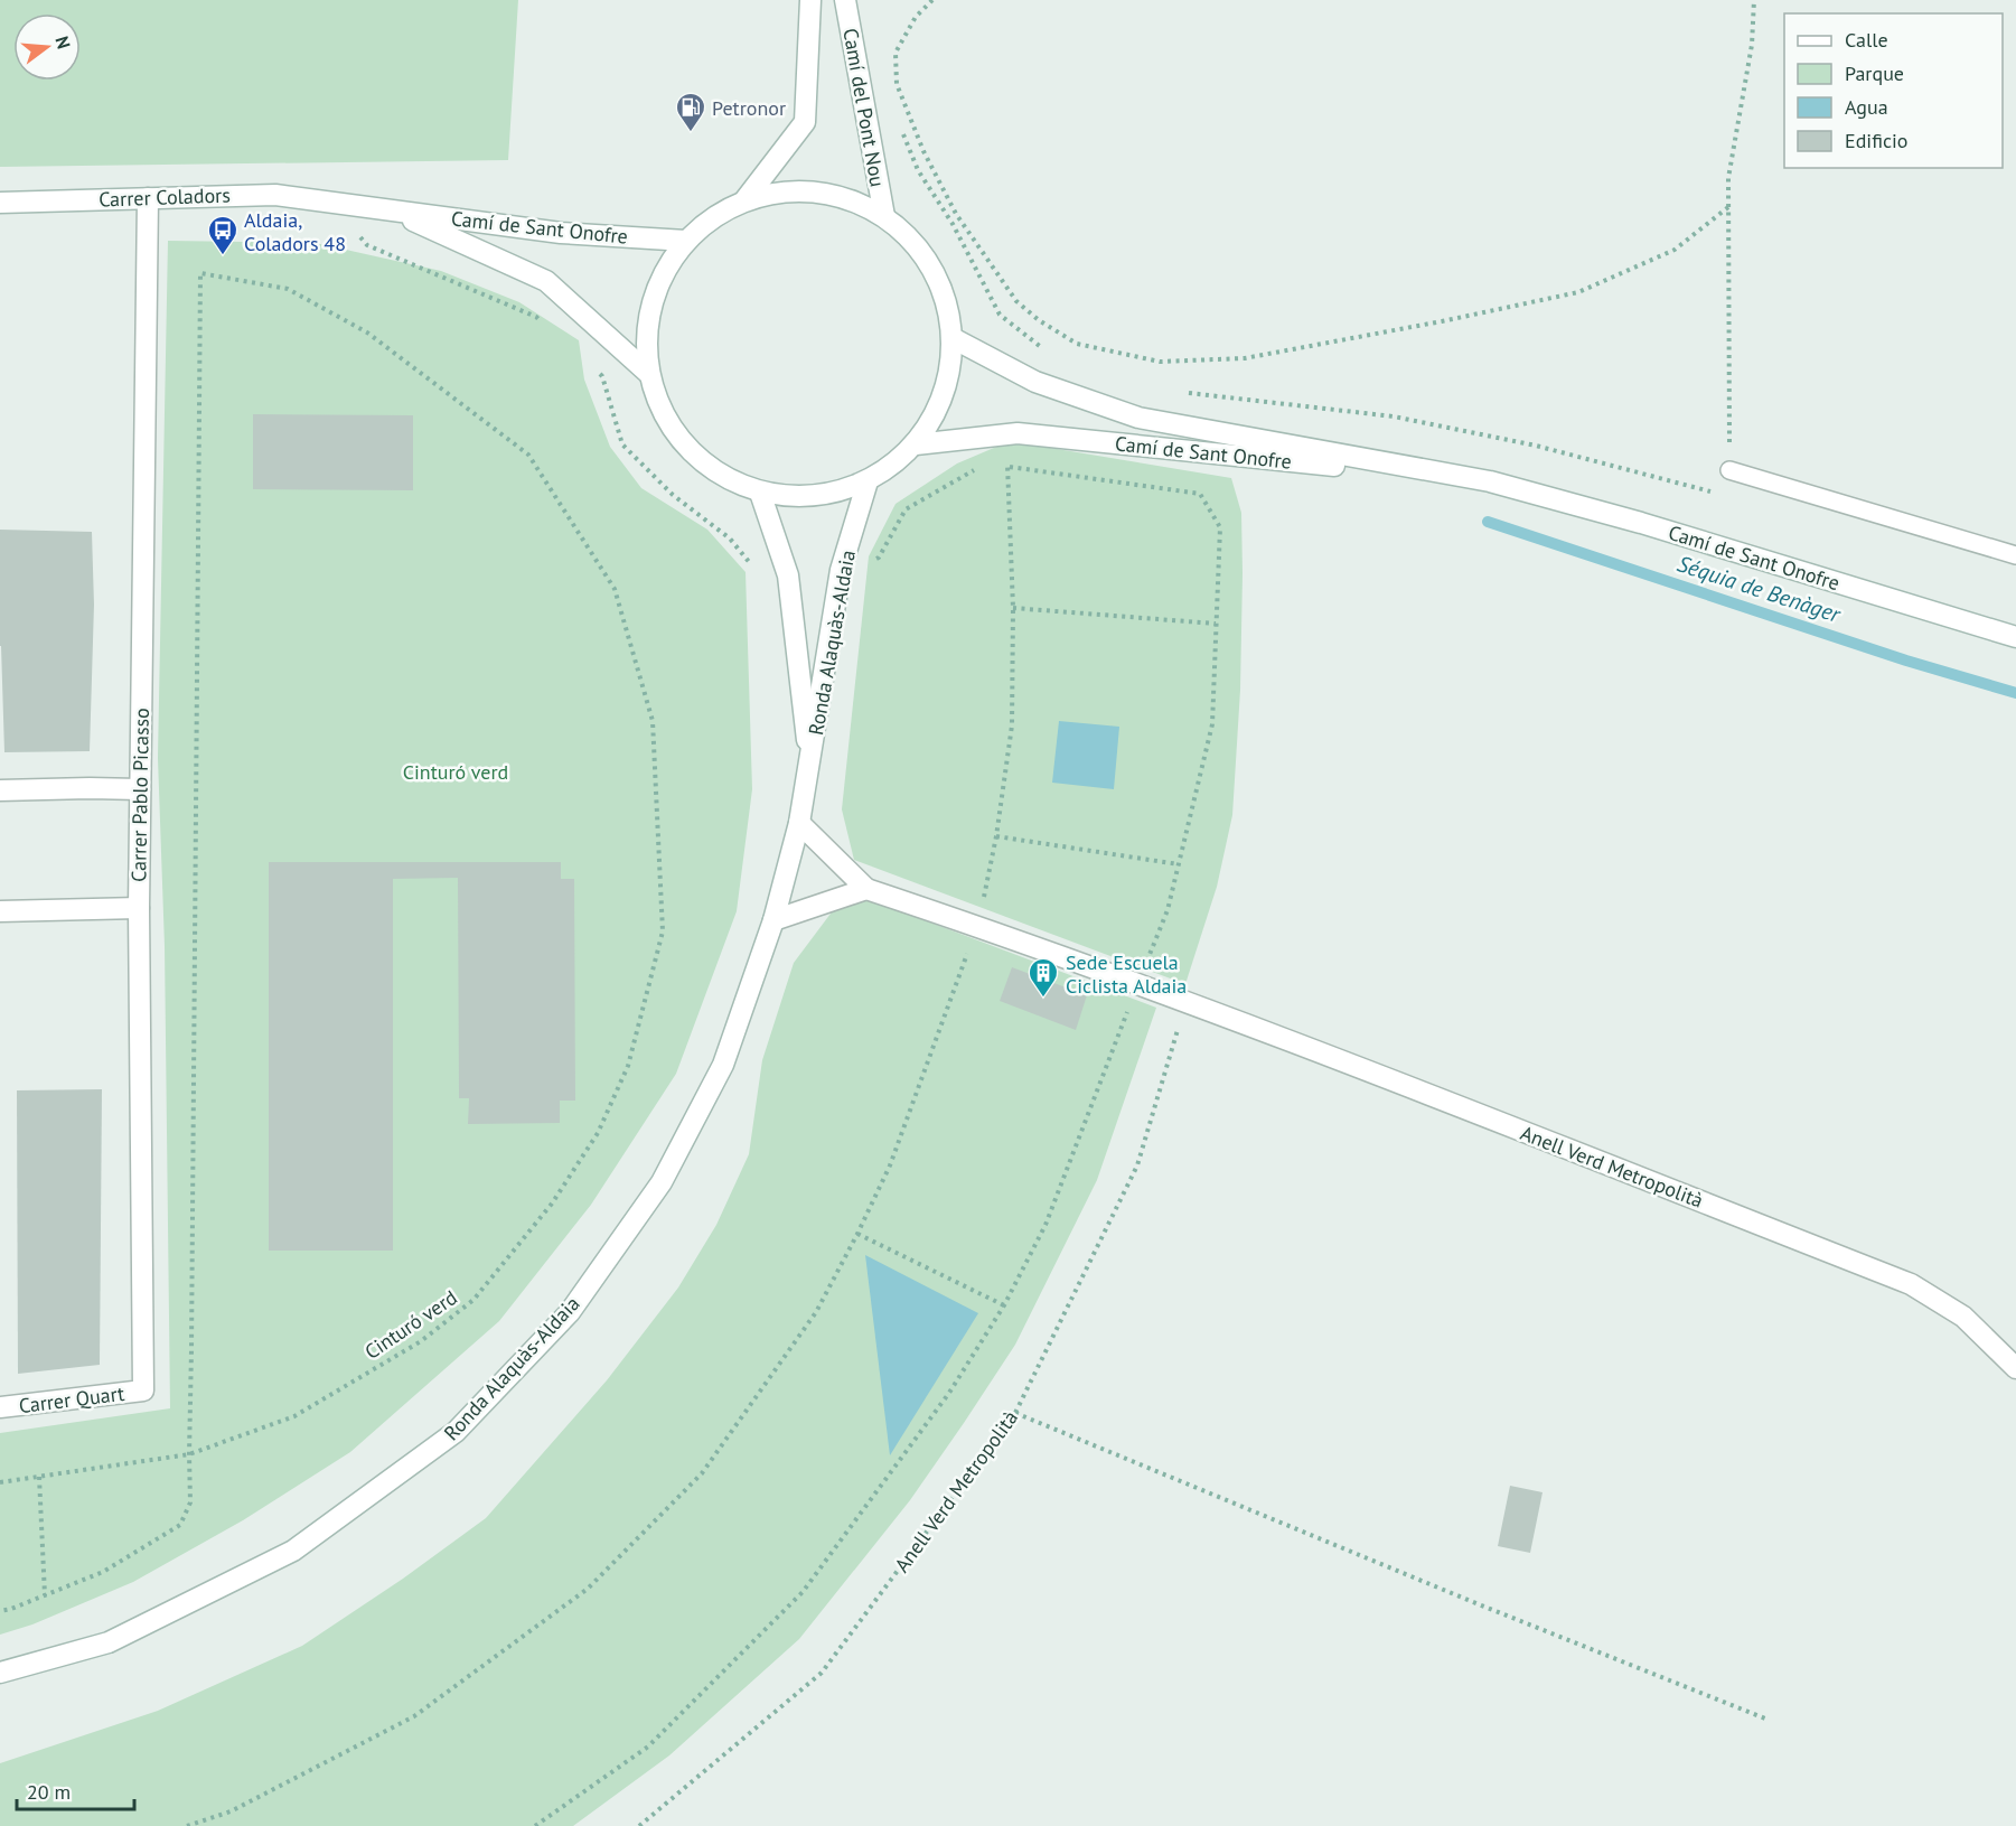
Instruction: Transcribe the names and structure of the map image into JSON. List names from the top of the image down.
{
  "streets": {
    "street": [
      "Camí del Pont Nou",
      "Carrer Coladors",
      "Camí de Sant Onofre",
      "Ronda Alaquàs-Aldaia",
      "Carrer Pablo Picasso",
      "Anell Verd Metropolità",
      "Carrer Quart"
    ],
    "path": ["Cinturó verd"]
  },
  "crossings": [
    ["Carrer Coladors", "Camí de Sant Onofre"],
    ["Carrer Coladors", "Carrer Pablo Picasso"],
    ["Ronda Alaquàs-Aldaia", "Anell Verd Metropolità"],
    ["Carrer Pablo Picasso", "Carrer Quart"]
  ],
  "water": ["Séquia de Benàger"],
  "parks": ["Cinturó verd"],
  "places": {
    "fuel station": ["Petronor"],
    "bus stop": ["Aldaia, Coladors 48"],
    "building": ["Sede Escuela Ciclista Aldaia"]
  },
  "legend": [
    "Calle",
    "Parque",
    "Agua",
    "Edificio"
  ],
  "scale_bar": "20 m",
  "north": "right"
}
